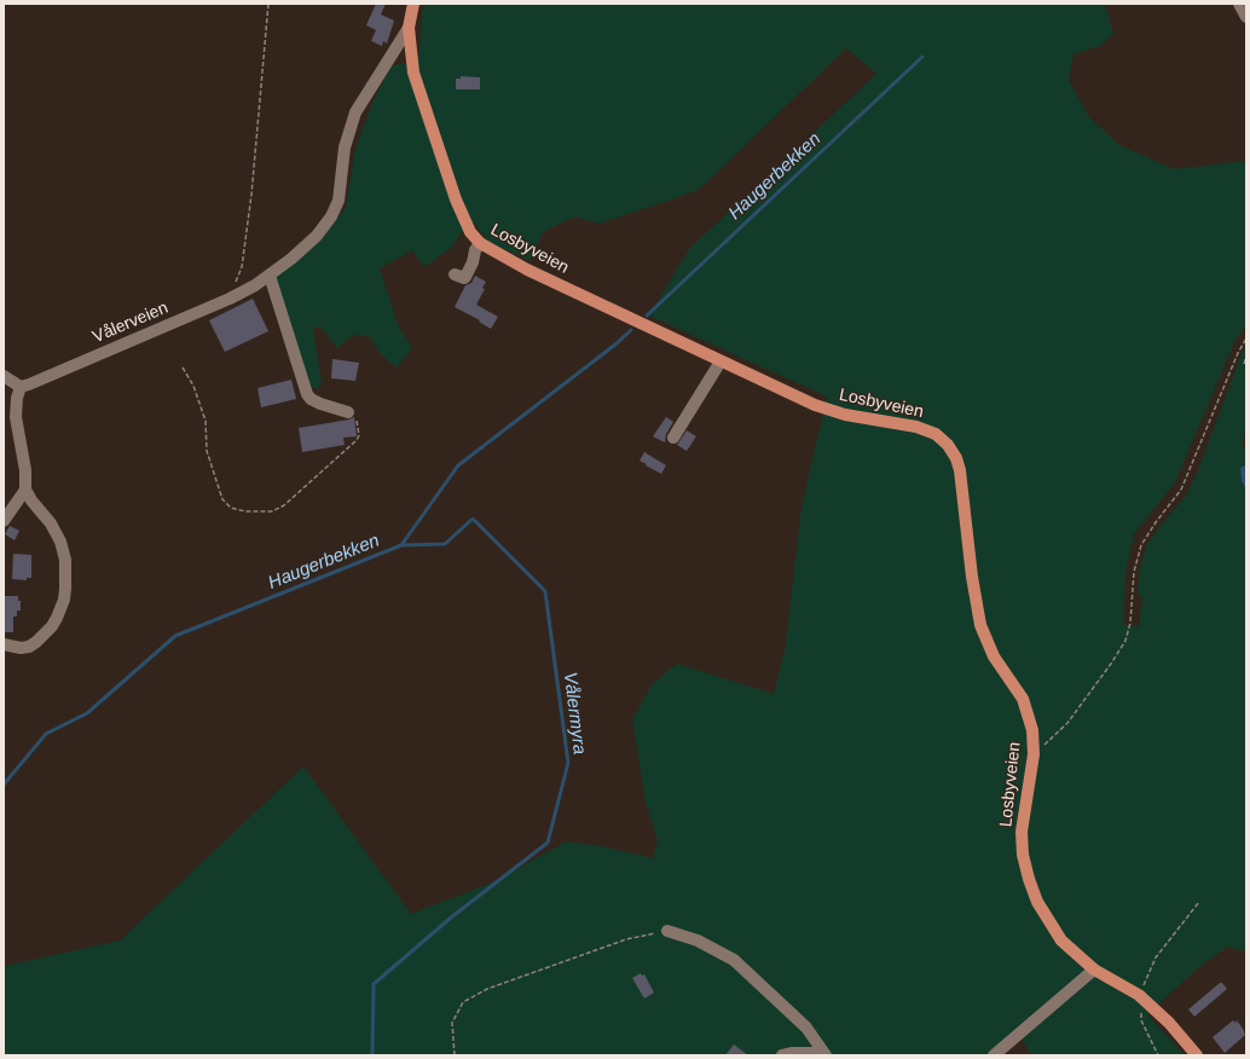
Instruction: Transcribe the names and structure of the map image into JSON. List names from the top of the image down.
{
  "streets": {
    "main road": ["Losbyveien"],
    "street": ["Vålerveien"]
  },
  "crossings": [
    ["Losbyveien", "Vålerveien"]
  ],
  "water": ["Haugerbekken", "Vålermyra"]
}
